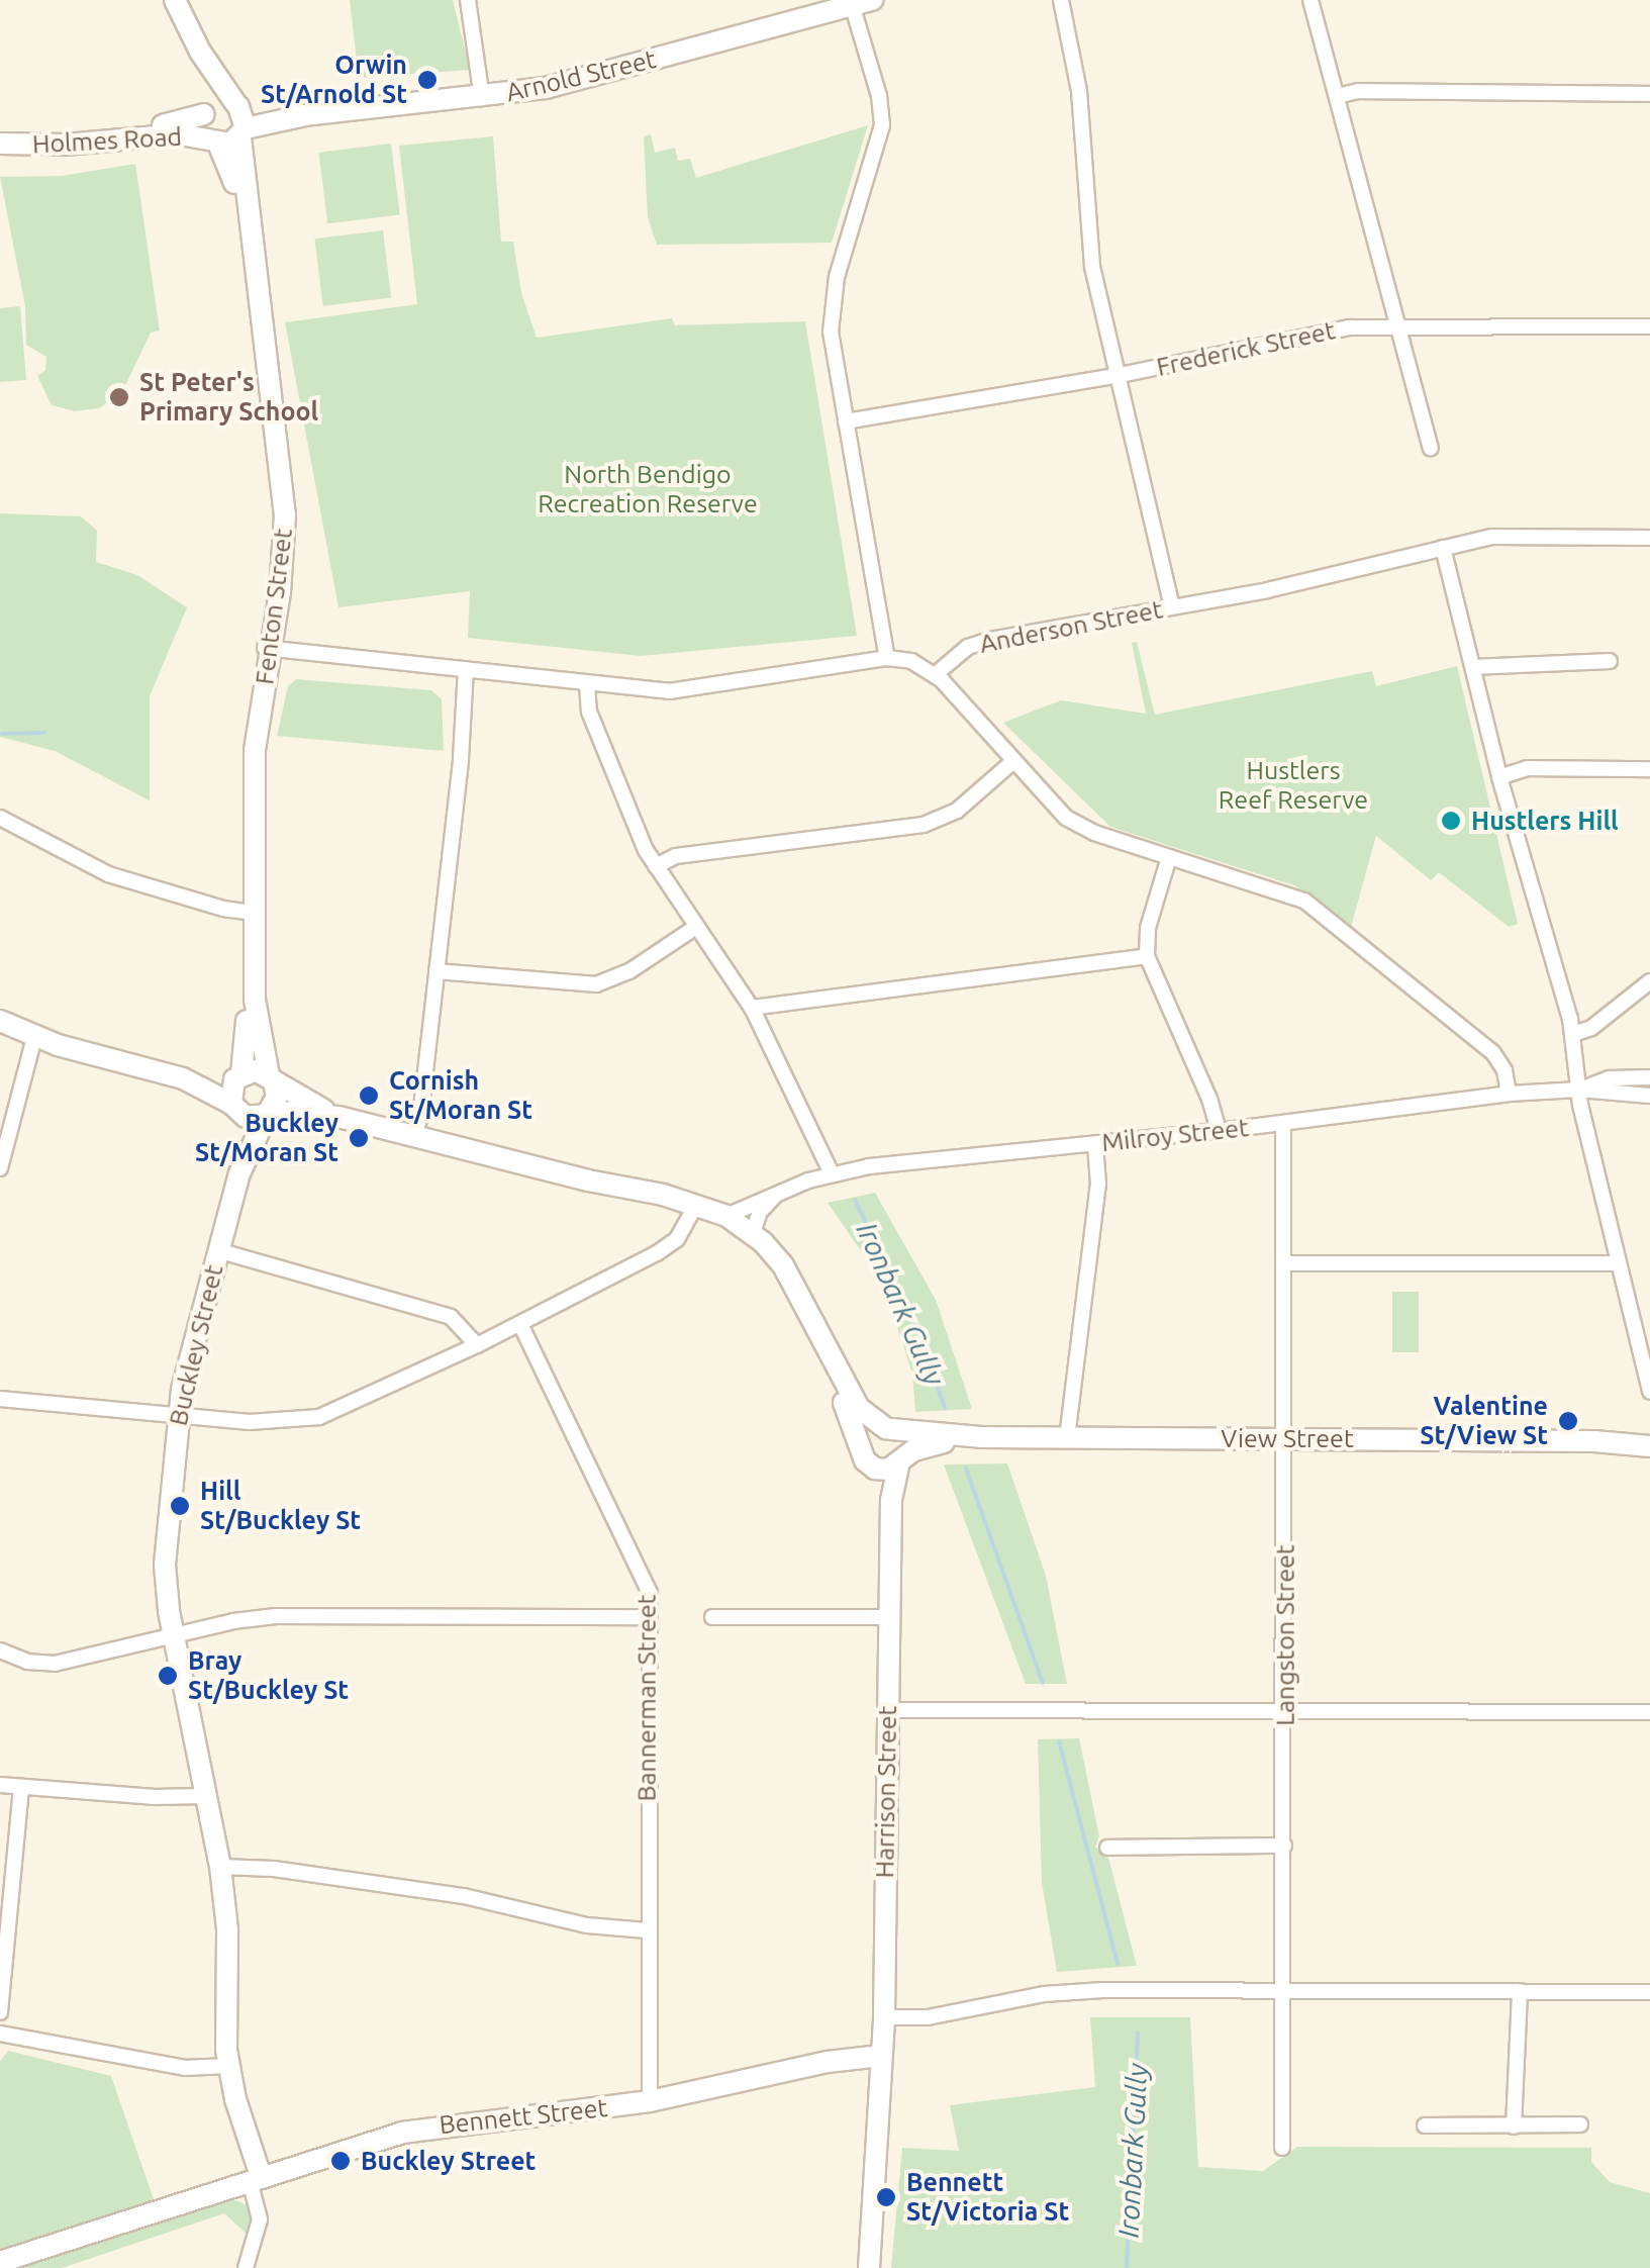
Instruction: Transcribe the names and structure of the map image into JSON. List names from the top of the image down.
{
  "streets": {
    "street": [
      "Arnold Street",
      "Holmes Road",
      "Frederick Street",
      "Fenton Street",
      "Anderson Street",
      "Milroy Street",
      "Buckley Street",
      "View Street",
      "Langston Street",
      "Bannerman Street",
      "Harrison Street",
      "Bennett Street"
    ]
  },
  "crossings": [
    ["Arnold Street", "Holmes Road"],
    ["Arnold Street", "Fenton Street"],
    ["Holmes Road", "Fenton Street"],
    ["Fenton Street", "Buckley Street"],
    ["Milroy Street", "Langston Street"],
    ["Buckley Street", "Bennett Street"],
    ["View Street", "Langston Street"],
    ["View Street", "Harrison Street"],
    ["Bannerman Street", "Bennett Street"],
    ["Harrison Street", "Bennett Street"]
  ],
  "water": ["Ironbark Gully"],
  "parks": ["North Bendigo Recreation Reserve", "Hustlers Reef Reserve"],
  "places": [
    "Orwin St/Arnold St",
    "St Peter's Primary School",
    "Hustlers Hill",
    "Cornish St/Moran St",
    "Buckley St/Moran St",
    "Valentine St/View St",
    "Hill St/Buckley St",
    "Bray St/Buckley St",
    "Buckley Street",
    "Bennett St/Victoria St"
  ]
}
